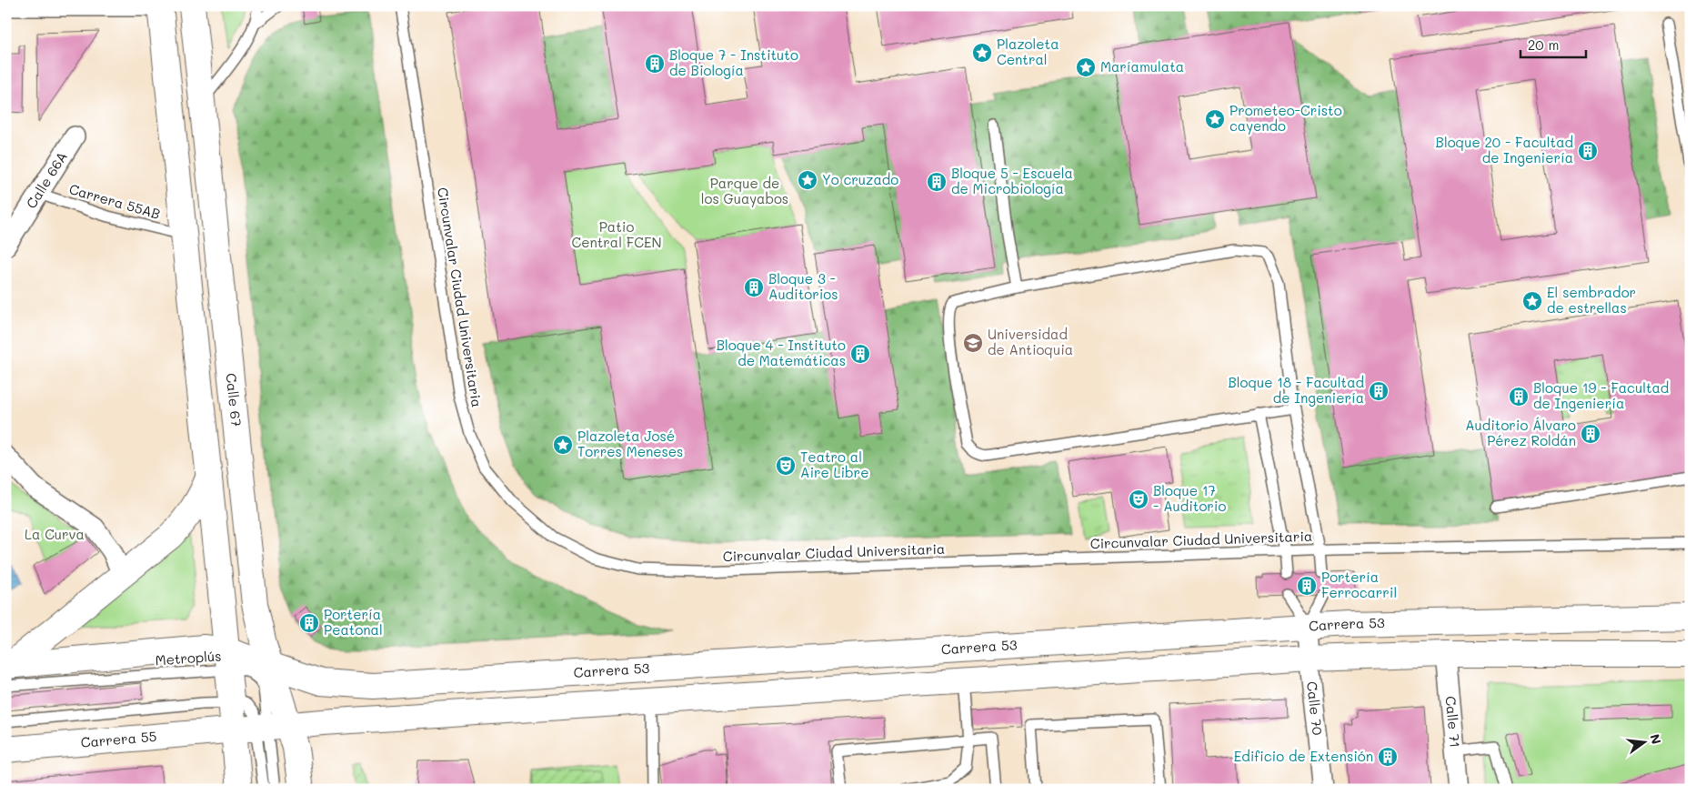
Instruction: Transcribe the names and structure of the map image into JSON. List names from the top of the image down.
{
  "streets": {
    "main road": ["Calle 67", "Carrera 53", "Carrera 55"],
    "street": ["Calle 66A", "Calle 70", "Calle 71"],
    "lane": ["Carrera 55AB", "Circunvalar Ciudad Universitaria", "Metroplús"]
  },
  "crossings": [
    ["Calle 66A", "Carrera 55AB"],
    ["Carrera 55AB", "Calle 67"],
    ["Calle 67", "Carrera 53"],
    ["Calle 67", "Metroplús"],
    ["Calle 67", "Carrera 55"],
    ["Carrera 53", "Metroplús"],
    ["Carrera 53", "Calle 70"],
    ["Metroplús", "Carrera 55"]
  ],
  "parks": ["Parque de los Guayabos", "Patio Central FCEN", "La Curva"],
  "places": {
    "place": [
      "Plazoleta Central",
      "Maríamulata",
      "Prometeo-Cristo cayendo",
      "Yo cruzado",
      "El sembrador de estrellas",
      "Plazoleta José Torres Meneses"
    ],
    "building": [
      "Bloque 7 - Instituto de Biología",
      "Bloque 20 - Facultad de Ingeniería",
      "Bloque 5 - Escuela de Microbiología",
      "Bloque 3 - Auditorios",
      "Bloque 4 - Instituto de Matemáticas",
      "Bloque 18 - Facultad de Ingeniería",
      "Bloque 19 - Facultad de Ingeniería",
      "Auditorio Álvaro Pérez Roldán",
      "Portería Ferrocarril",
      "Portería Peatonal",
      "Edificio de Extensión"
    ],
    "school or university": ["Universidad de Antioquia"],
    "theatre": ["Teatro al Aire Libre", "Bloque 17 - Auditorio"]
  },
  "scale_bar": "20 m",
  "north": "right"
}
